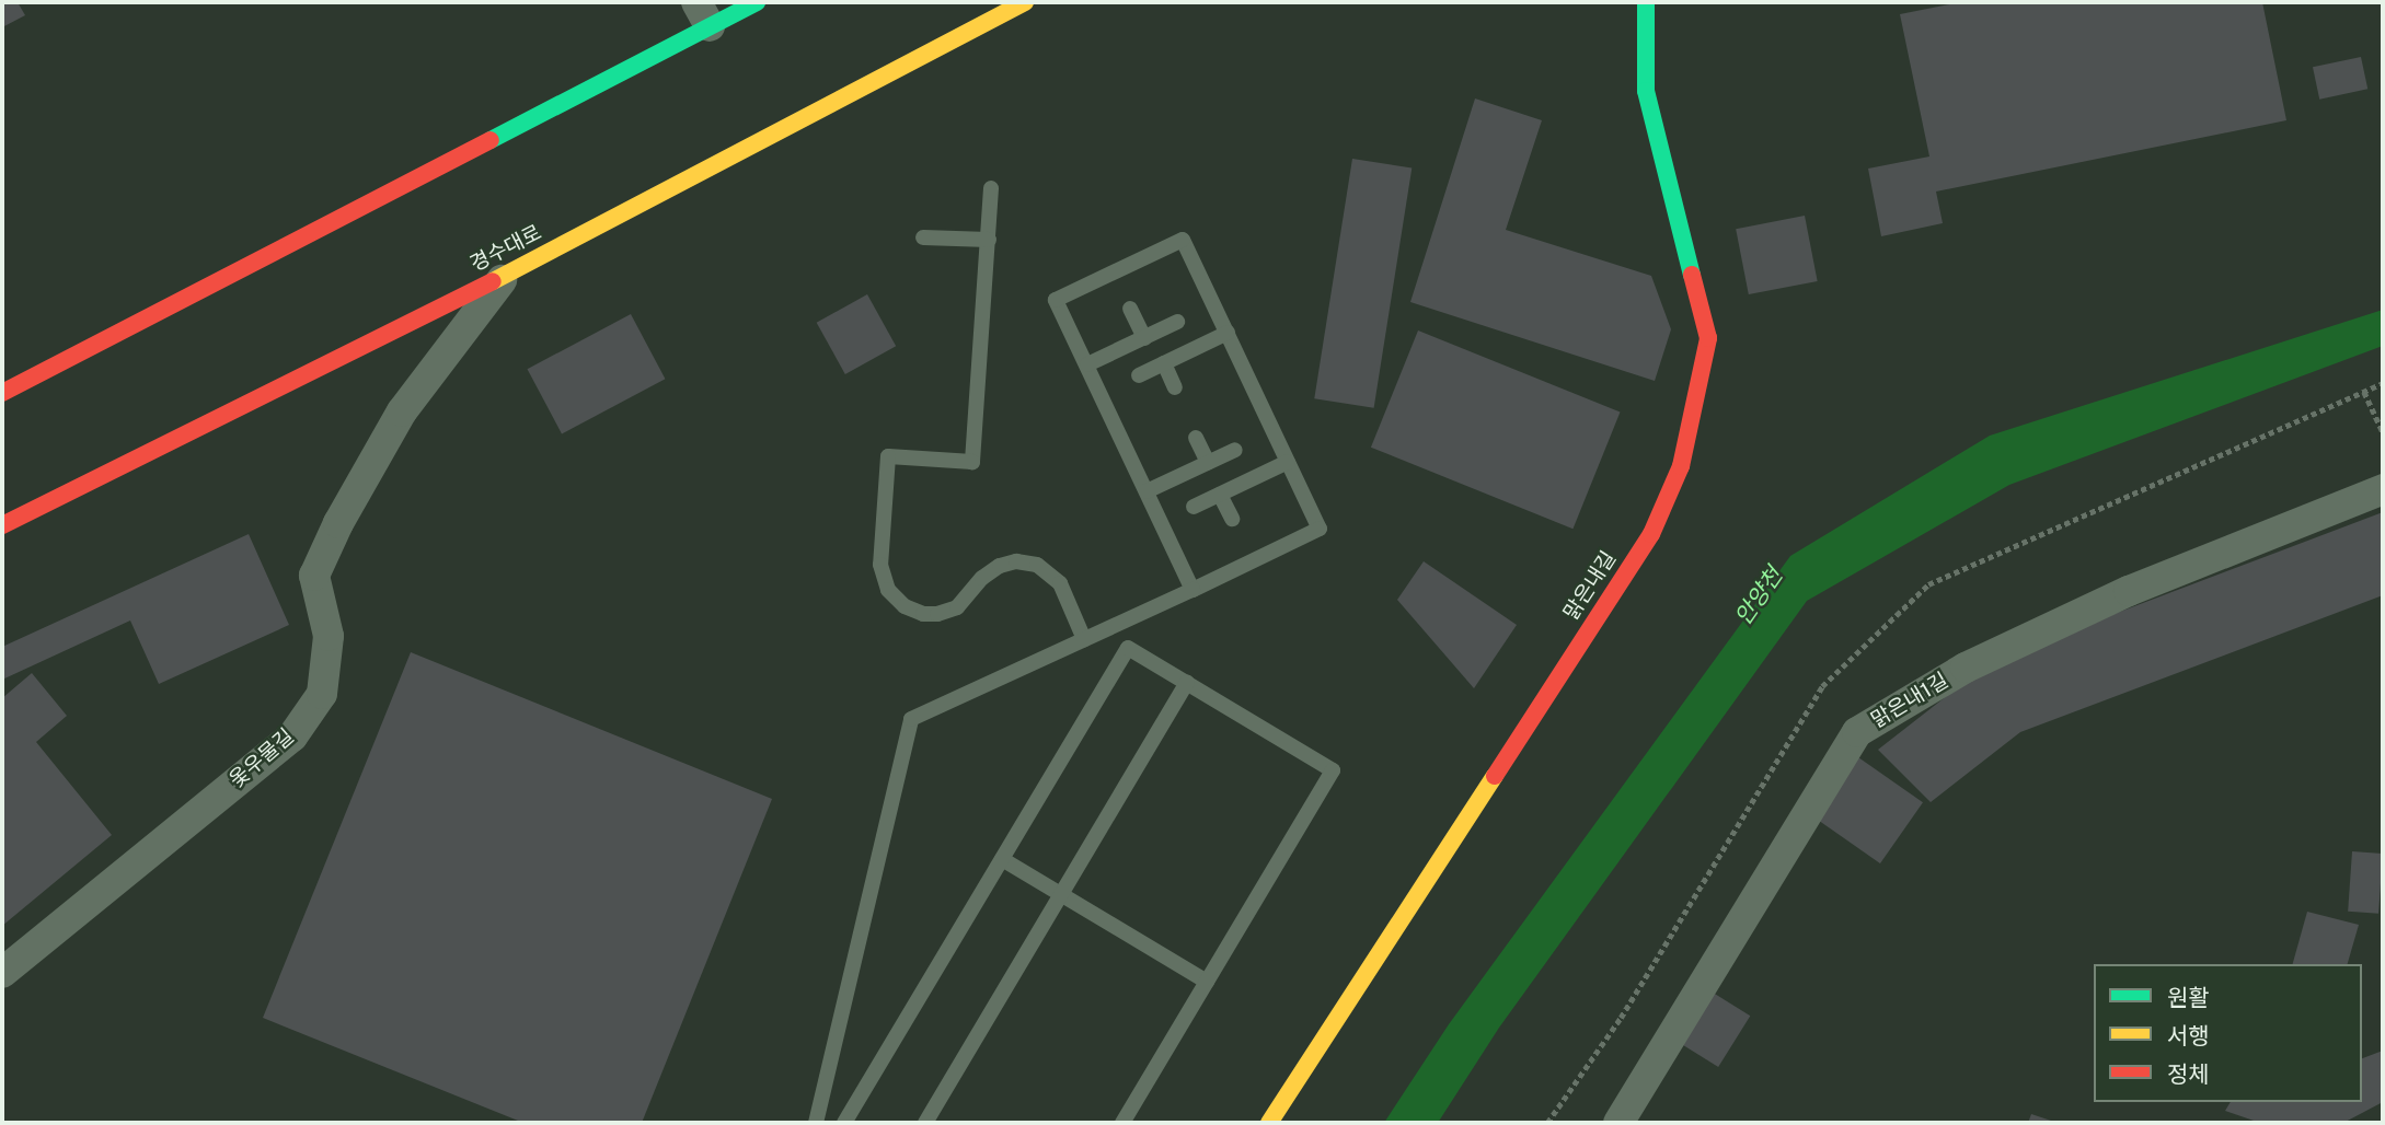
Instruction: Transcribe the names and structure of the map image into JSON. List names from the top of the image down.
{
  "streets": {
    "main road": ["경수대로", "맑은내길"],
    "street": ["맑은내1길", "옻우물길"]
  },
  "crossings": [
    ["경수대로", "옻우물길"]
  ],
  "water": ["안양천"],
  "legend": ["원활", "서행", "정체"]
}
